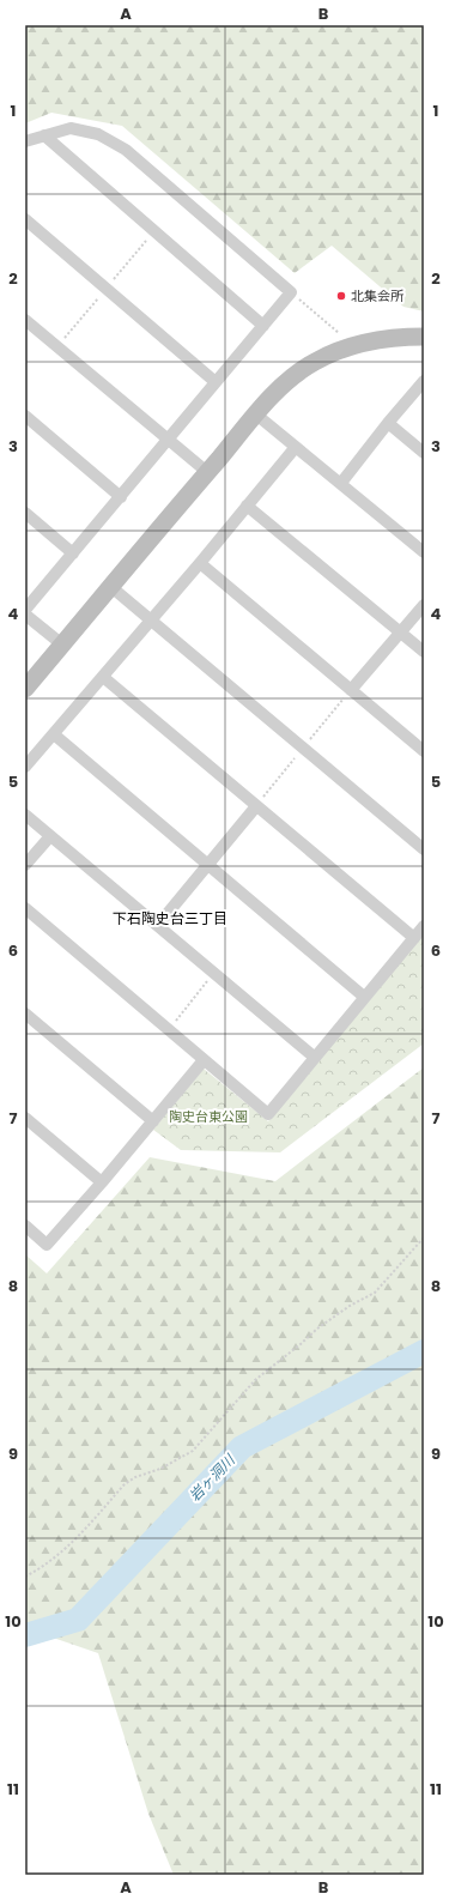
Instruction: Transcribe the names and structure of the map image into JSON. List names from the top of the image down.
{
  "districts": ["下石陶史台三丁目"],
  "water": ["岩ヶ洞川"],
  "parks": ["陶史台東公園"],
  "places": ["北集会所"],
  "grid": {
    "columns": ["A", "B"],
    "rows": [
      "1",
      "2",
      "3",
      "4",
      "5",
      "6",
      "7",
      "8",
      "9",
      "10",
      "11"
    ]
  }
}
